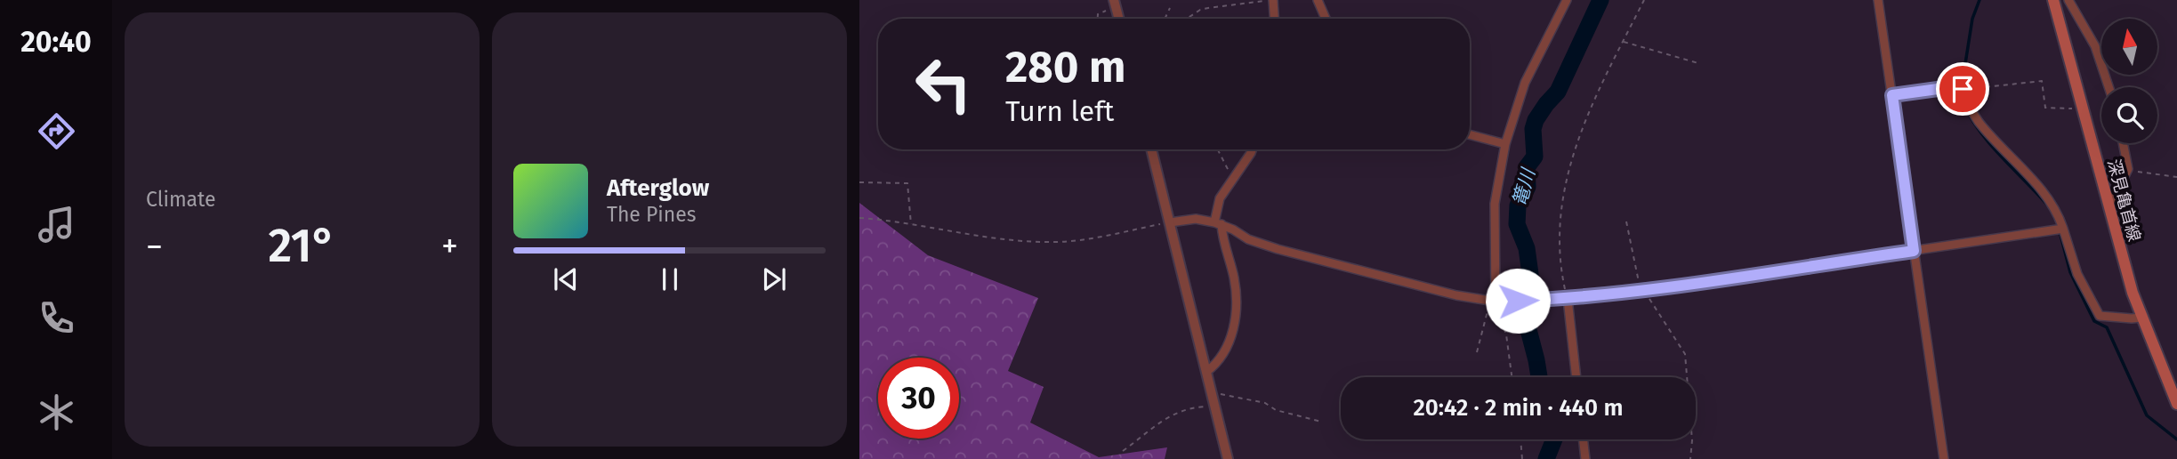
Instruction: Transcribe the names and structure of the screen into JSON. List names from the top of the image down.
{
  "streets": {
    "main road": ["深見亀首線"]
  },
  "water": ["篭川"],
  "north": "top",
  "page": {
    "tabs": "20:40",
    "tile": "Climate",
    "turn": ["280 m", "Turn left"],
    "song": ["Afterglow", "The Pines"],
    "heat": ["−", "21°", "+"],
    "limit": "30",
    "trip": "20:42 · 2 min · 440 m"
  }
}
